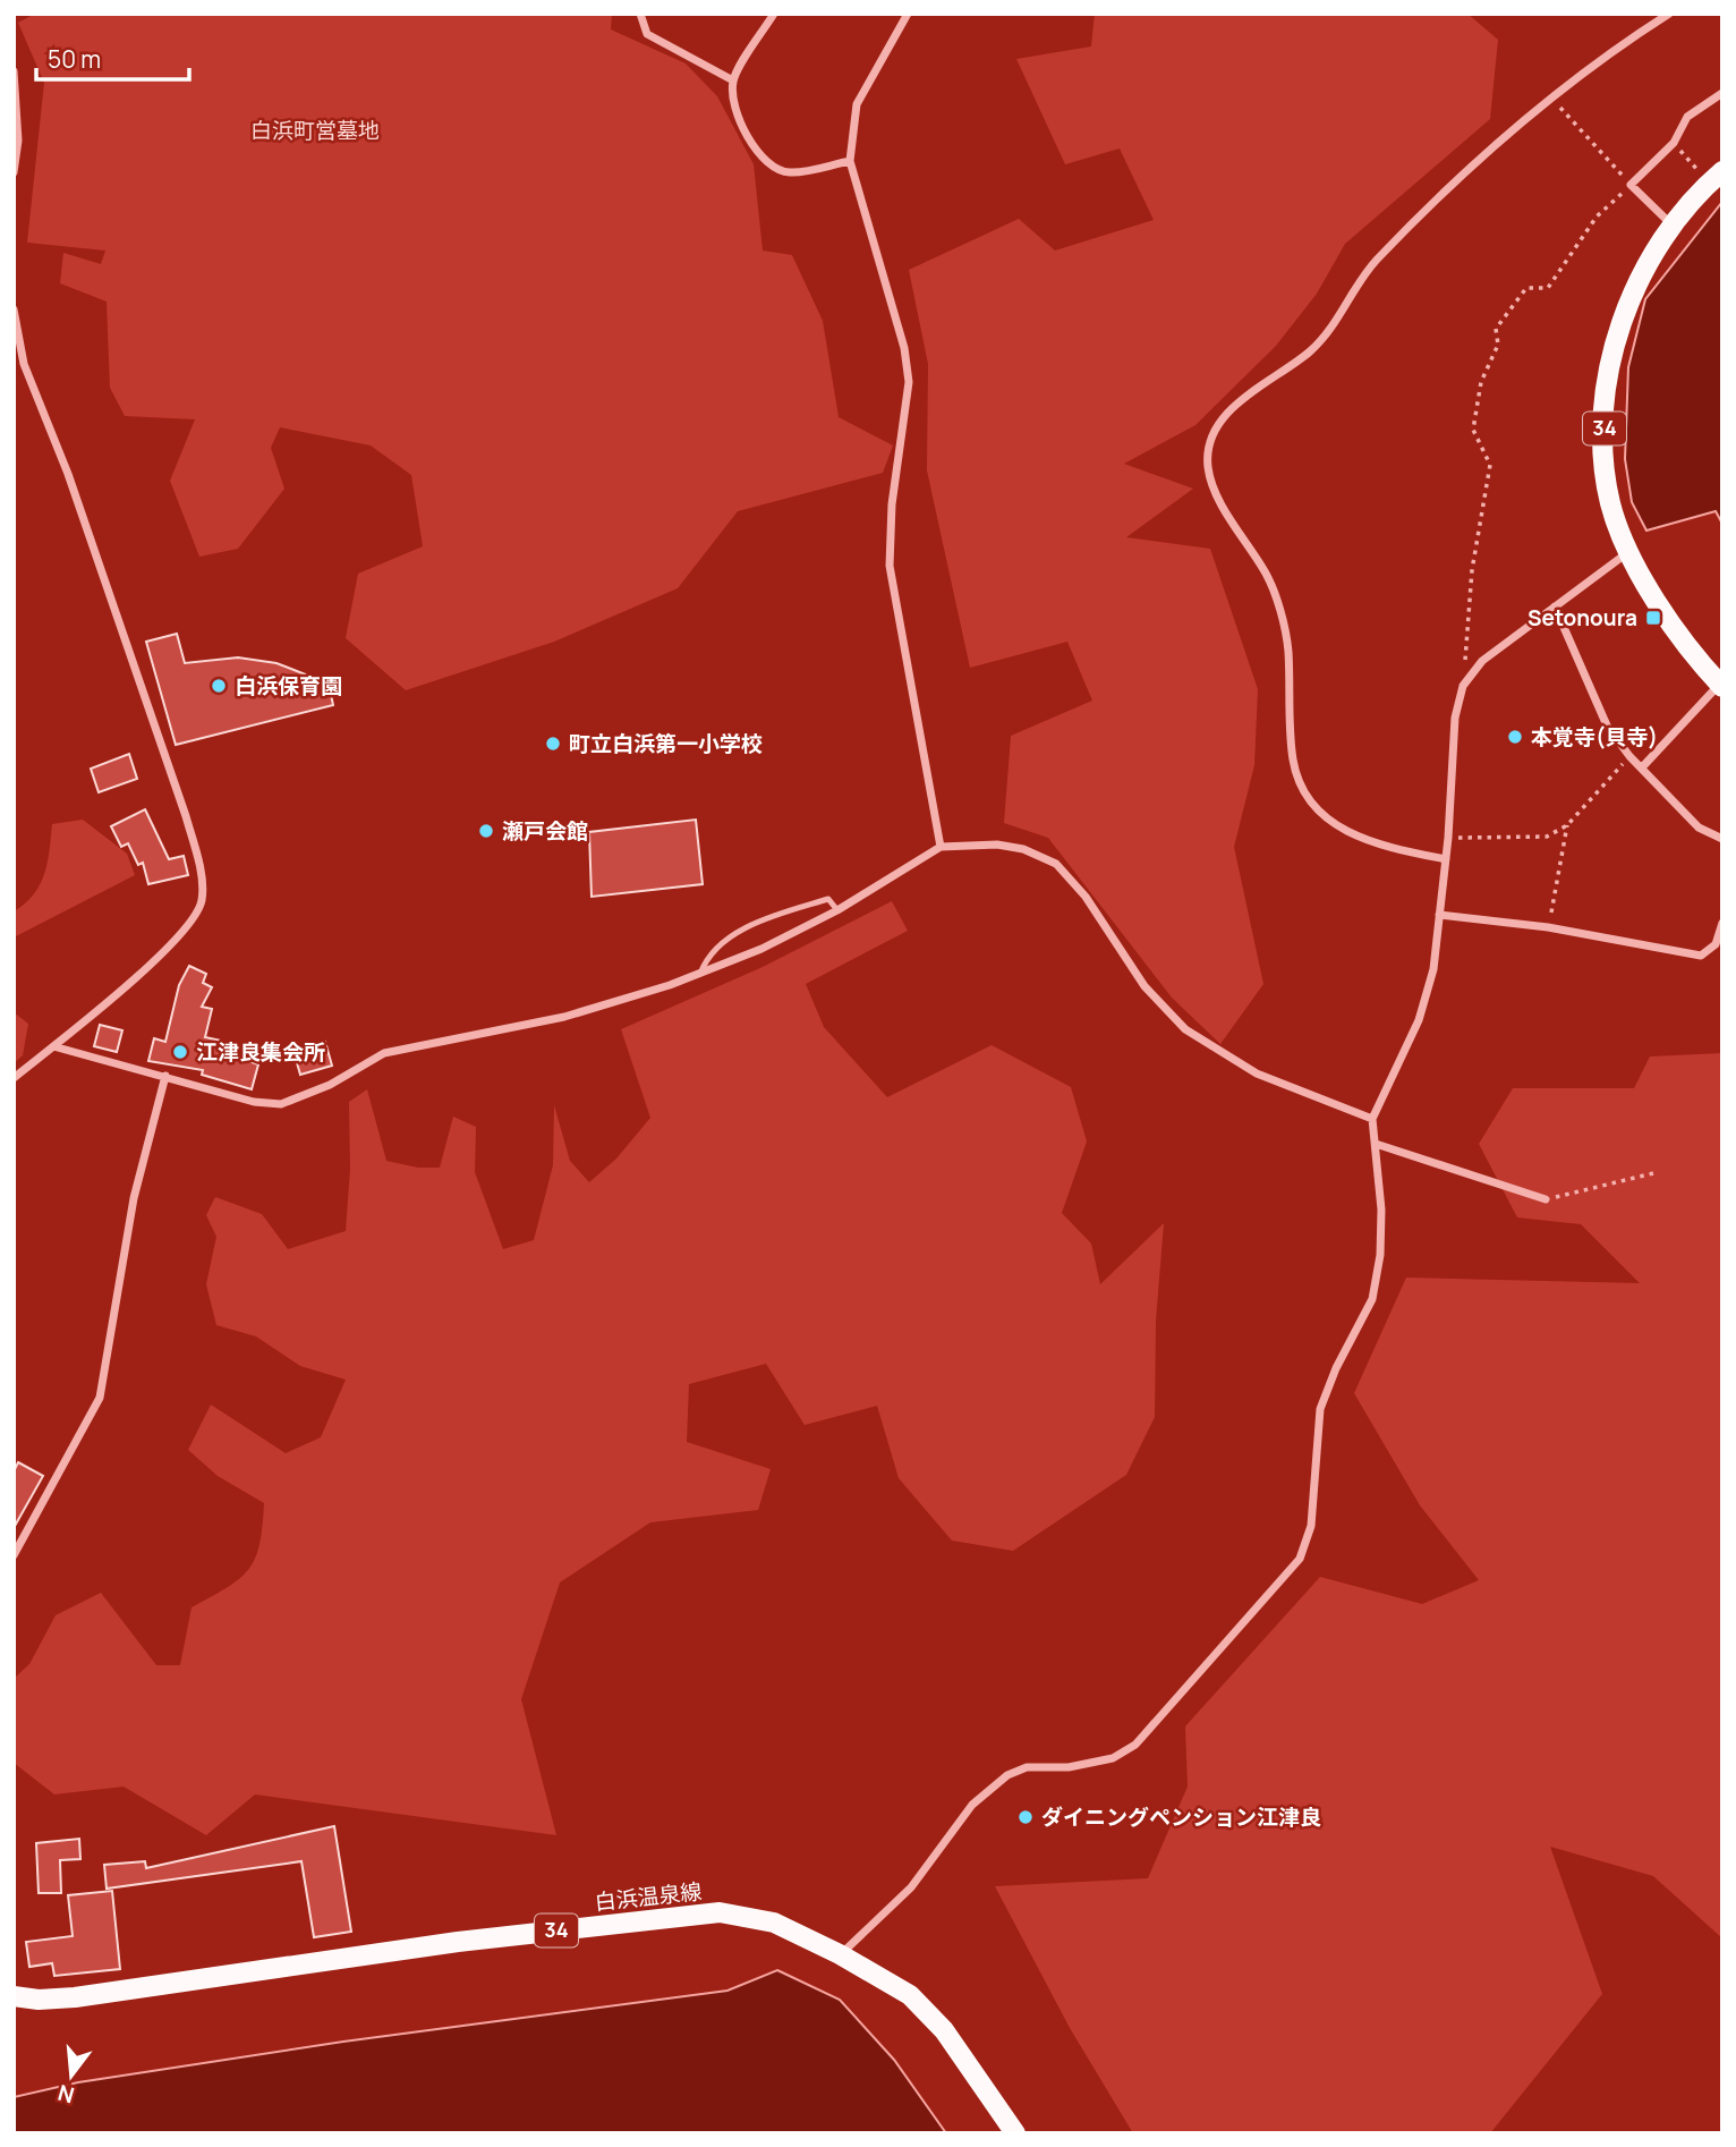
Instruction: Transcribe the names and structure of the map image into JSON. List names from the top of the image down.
{
  "streets": {
    "main road": ["34", "白浜温泉線"]
  },
  "parks": ["白浜町営墓地"],
  "places": {
    "transit": ["Setonoura"],
    "other": [
      "白浜保育園",
      "本覚寺(貝寺)",
      "町立白浜第一小学校",
      "瀬戸会館",
      "江津良集会所",
      "ダイニングペンション江津良"
    ]
  },
  "scale_bar": "50 m",
  "north": "bottom"
}
